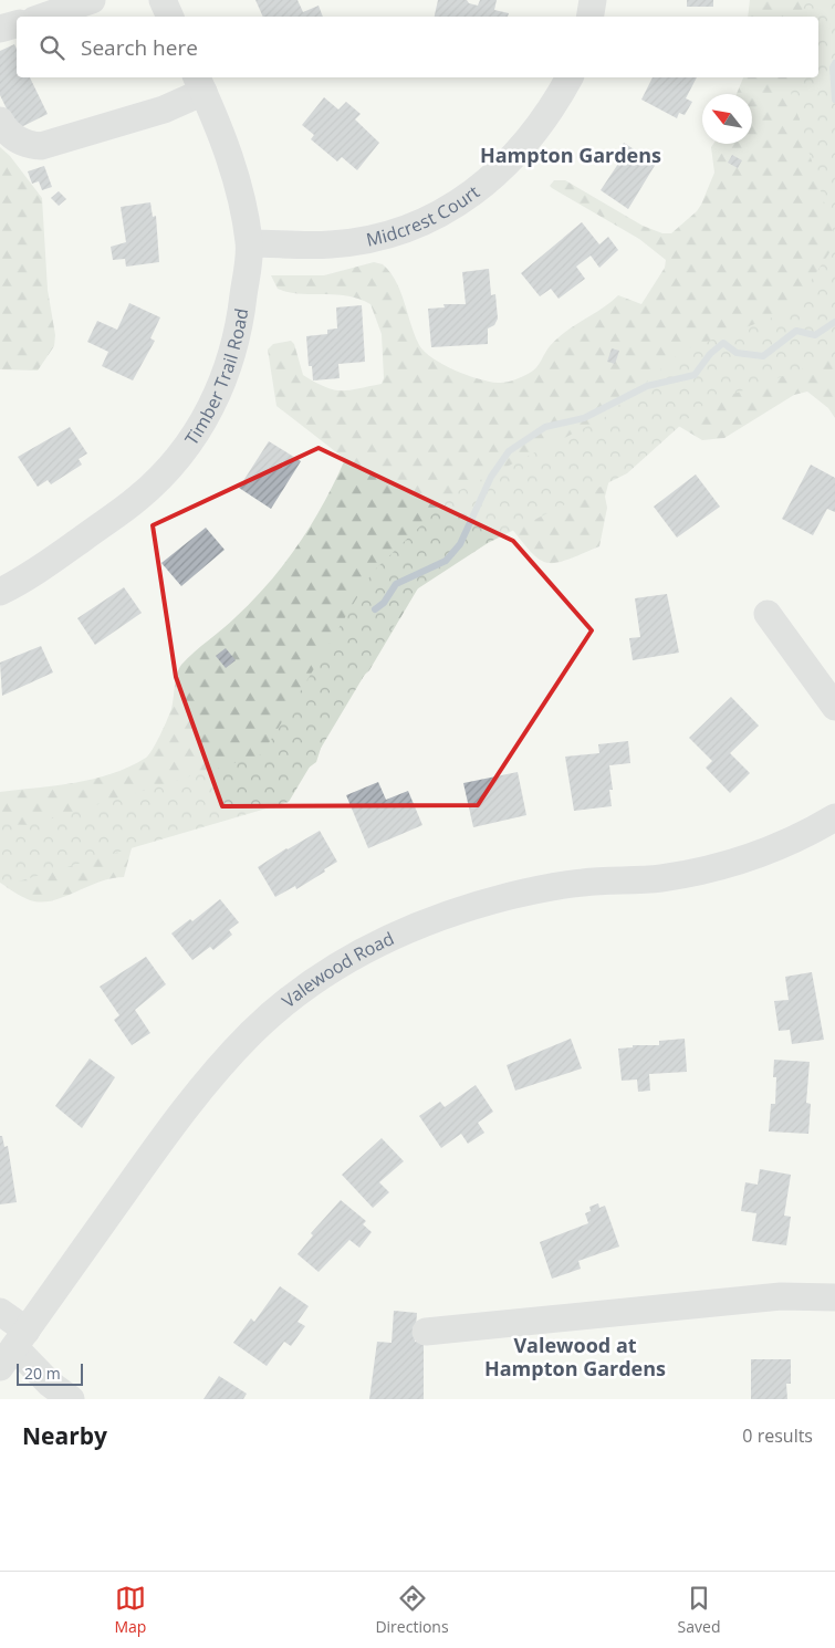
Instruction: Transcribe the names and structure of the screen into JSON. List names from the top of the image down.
{
  "streets": {
    "street": ["Midcrest Court", "Timber Trail Road", "Valewood Road"]
  },
  "crossings": [
    ["Midcrest Court", "Timber Trail Road"]
  ],
  "districts": ["Hampton Gardens", "Valewood at Hampton Gardens"],
  "scale_bar": "20 m",
  "north": "top left",
  "page": {
    "search": "Search here",
    "scale": "20 m",
    "heading": ["Nearby", "0 results"],
    "nav": ["Map", "Directions", "Saved"]
  }
}
